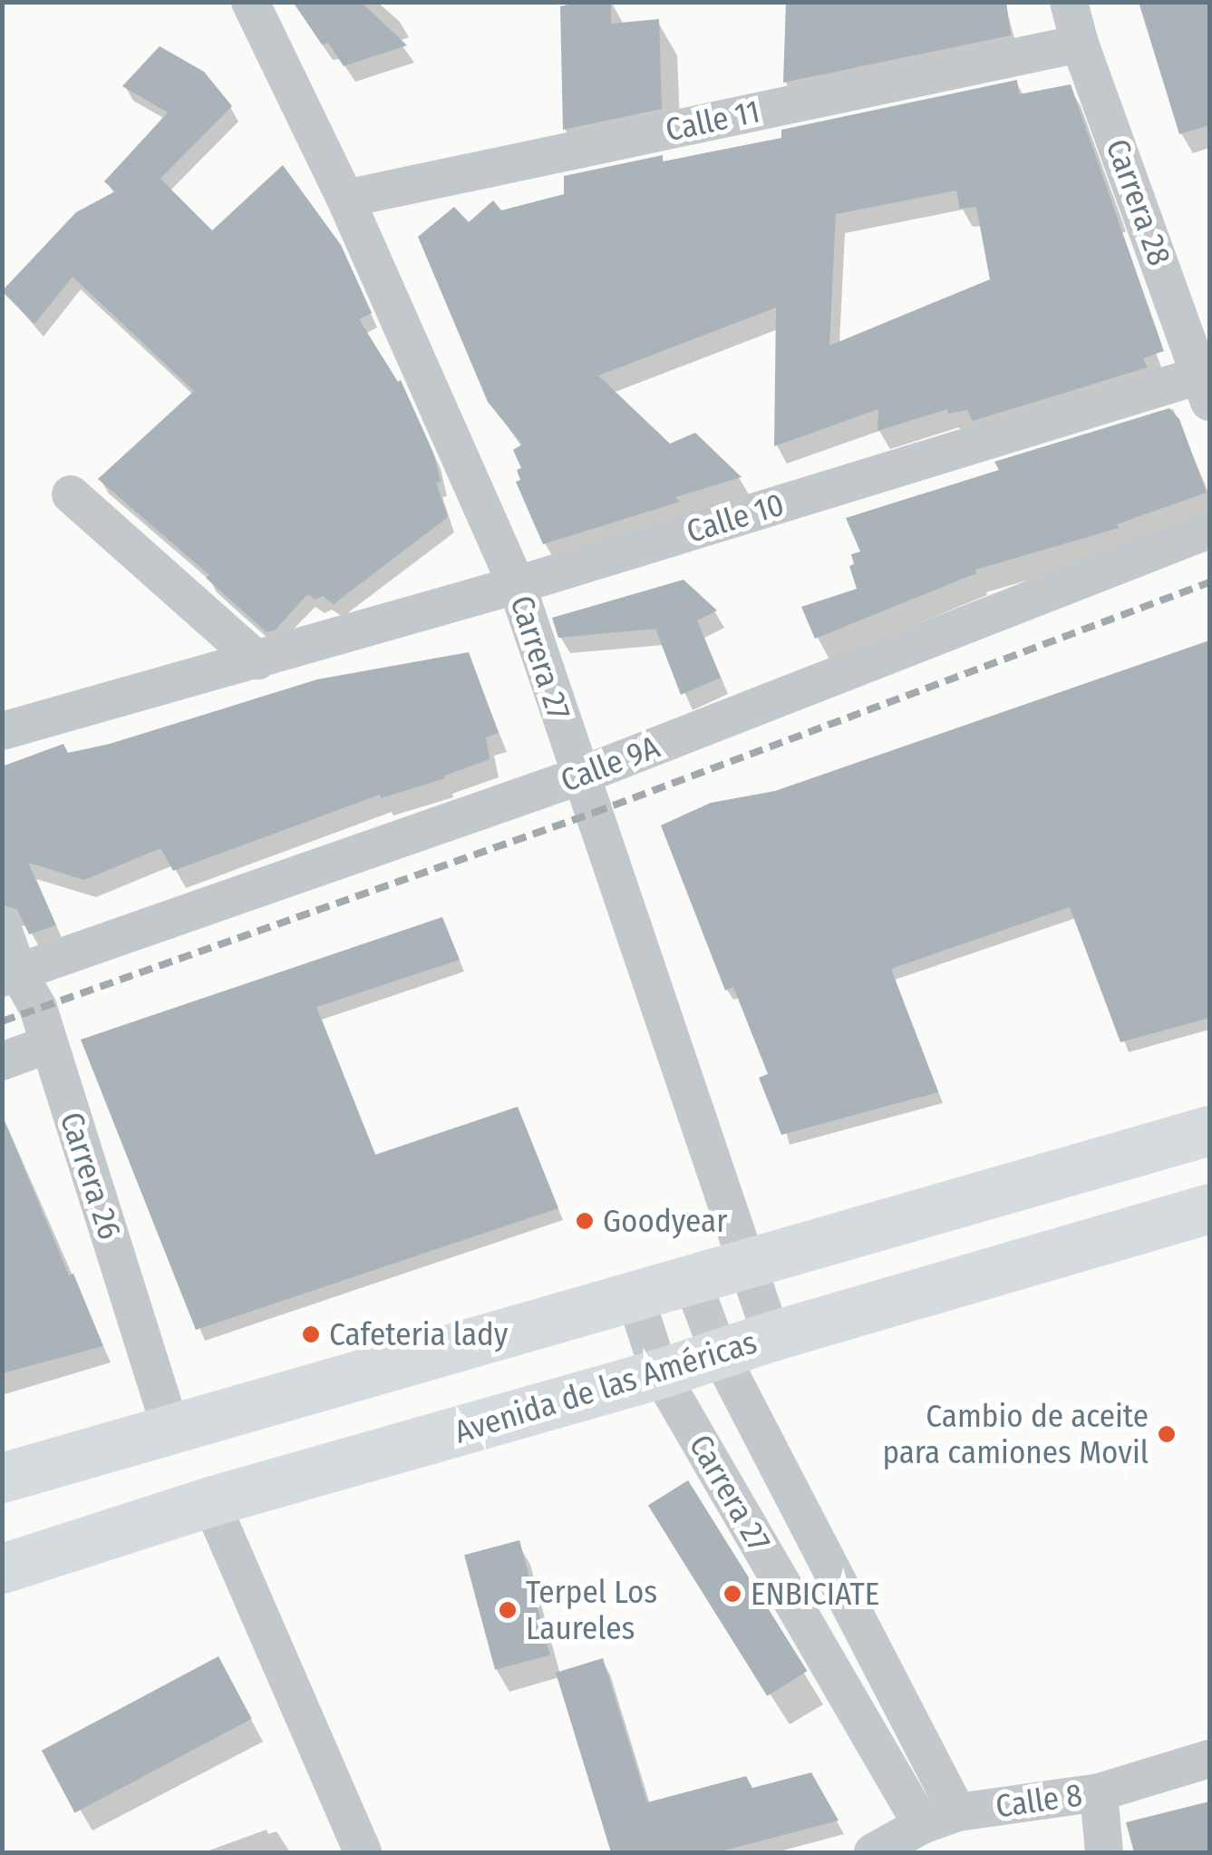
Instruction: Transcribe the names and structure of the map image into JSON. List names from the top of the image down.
{
  "streets": {
    "main road": ["Avenida de las Américas"],
    "street": [
      "Calle 11",
      "Carrera 28",
      "Calle 10",
      "Carrera 27",
      "Calle 9A",
      "Carrera 26",
      "Calle 8"
    ]
  },
  "crossings": [
    ["Calle 11", "Carrera 28"],
    ["Calle 11", "Carrera 27"],
    ["Carrera 28", "Calle 10"],
    ["Calle 10", "Carrera 27"],
    ["Carrera 27", "Calle 9A"],
    ["Carrera 27", "Avenida de las Américas"],
    ["Carrera 27", "Calle 8"],
    ["Calle 9A", "Carrera 26"]
  ],
  "places": [
    "Goodyear",
    "Cafeteria lady",
    "Cambio de aceite para camiones Movil",
    "ENBICIATE",
    "Terpel Los Laureles"
  ]
}
